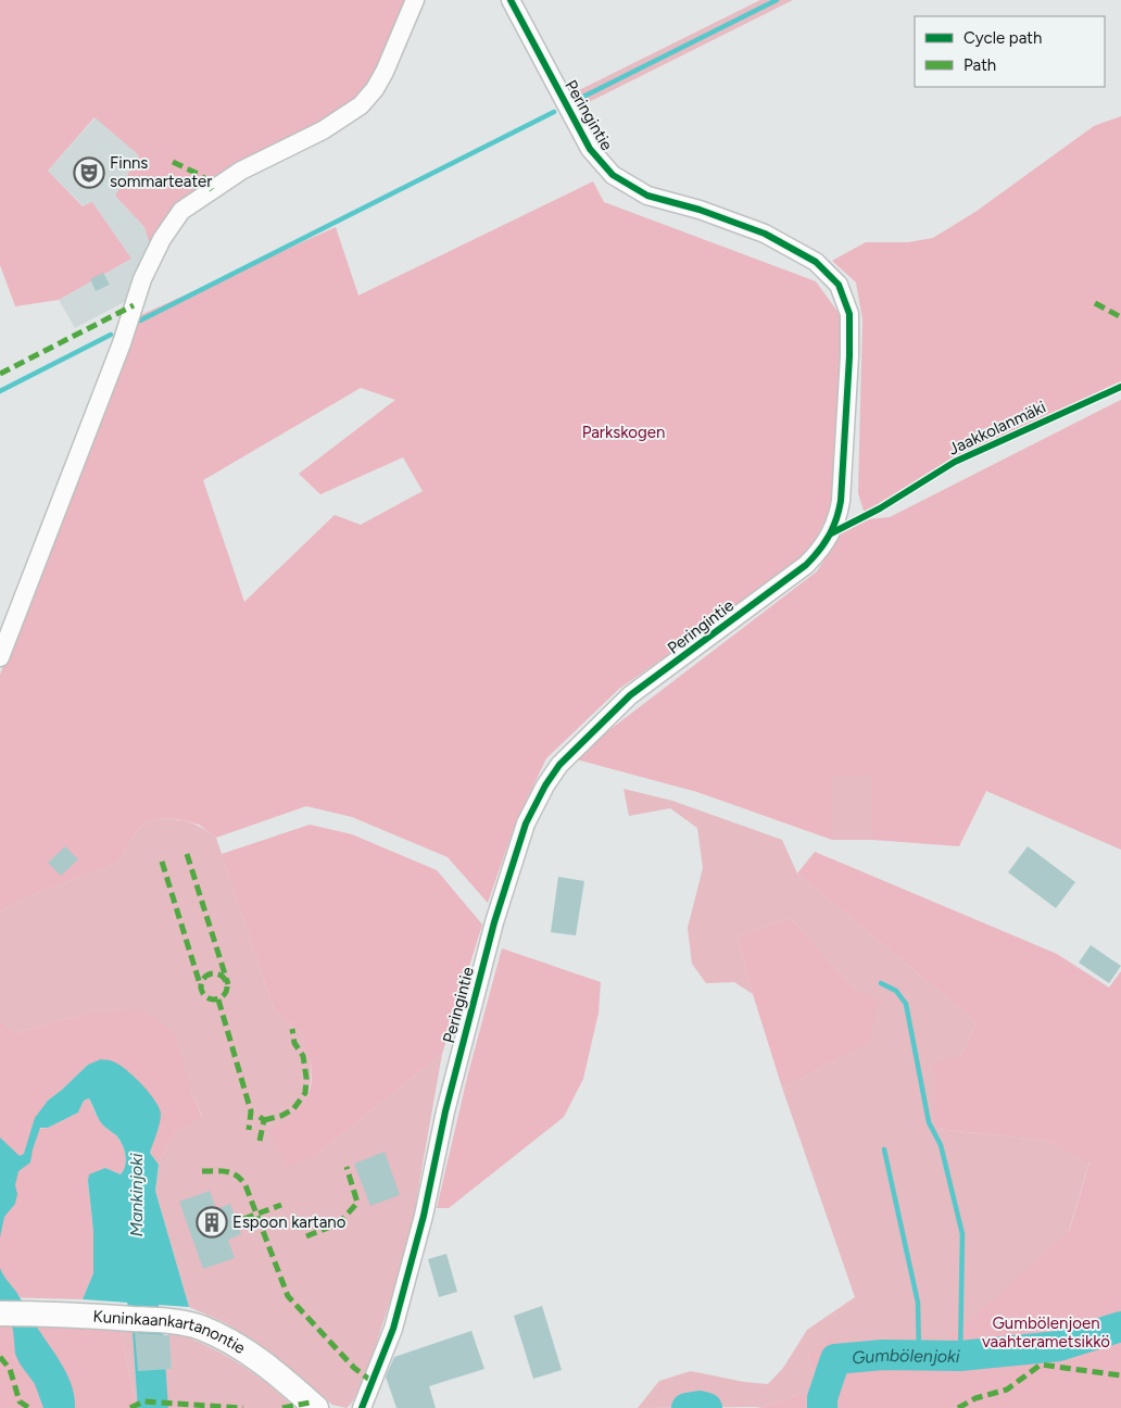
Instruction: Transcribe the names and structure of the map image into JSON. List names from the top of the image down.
{
  "streets": {
    "street": ["Peringintie", "Kuninkaankartanontie"],
    "cycle path": ["Jaakkolanmäki"]
  },
  "water": ["Mankinjoki", "Gumbölenjoki"],
  "parks": ["Parkskogen", "Gumbölenjoen vaahterametsikkö"],
  "places": {
    "theatre": ["Finns sommarteater"],
    "building": ["Espoon kartano"]
  },
  "legend": ["Cycle path", "Path"]
}
